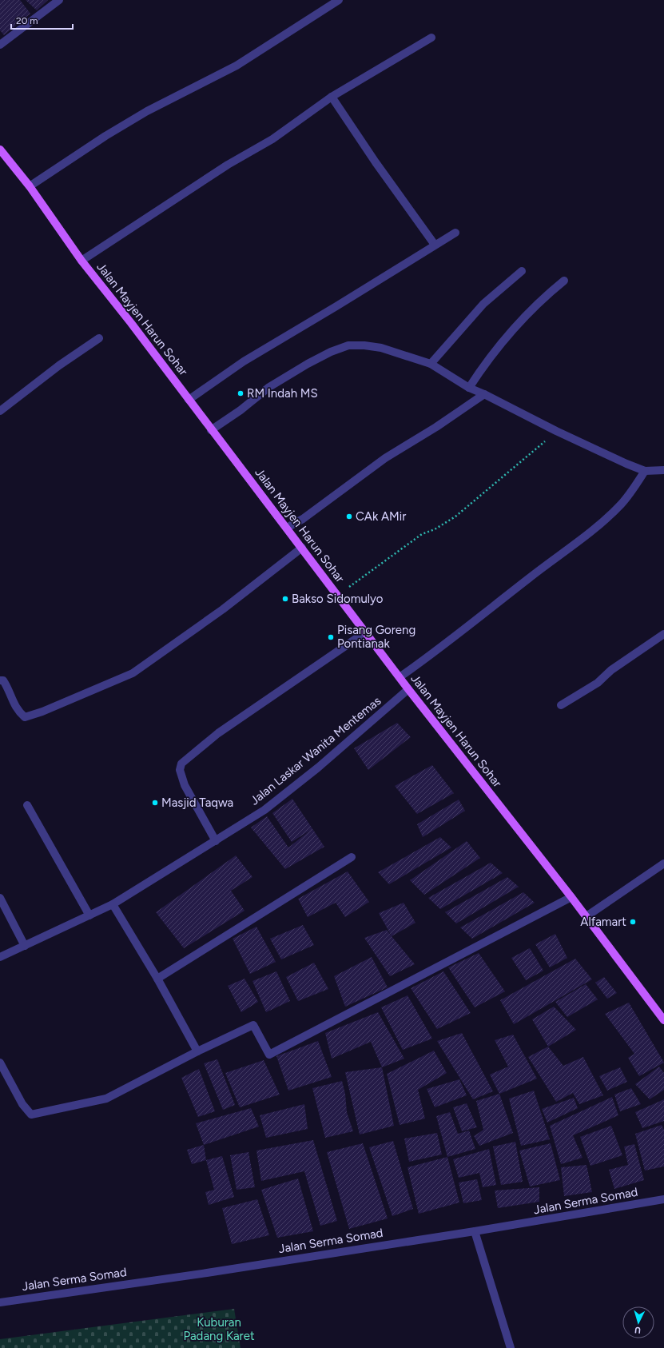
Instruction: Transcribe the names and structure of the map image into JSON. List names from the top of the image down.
{
  "streets": {
    "main road": ["Jalan Mayjen Harun Sohar"],
    "street": ["Jalan Laskar Wanita Mentemas", "Jalan Serma Somad"]
  },
  "crossings": [
    ["Jalan Mayjen Harun Sohar", "Jalan Laskar Wanita Mentemas"]
  ],
  "parks": ["Kuburan Padang Karet"],
  "places": [
    "RM Indah MS",
    "CAk AMir",
    "Bakso Sidomulyo",
    "Pisang Goreng Pontianak",
    "Masjid Taqwa",
    "Alfamart"
  ],
  "scale_bar": "20 m",
  "north": "bottom"
}
